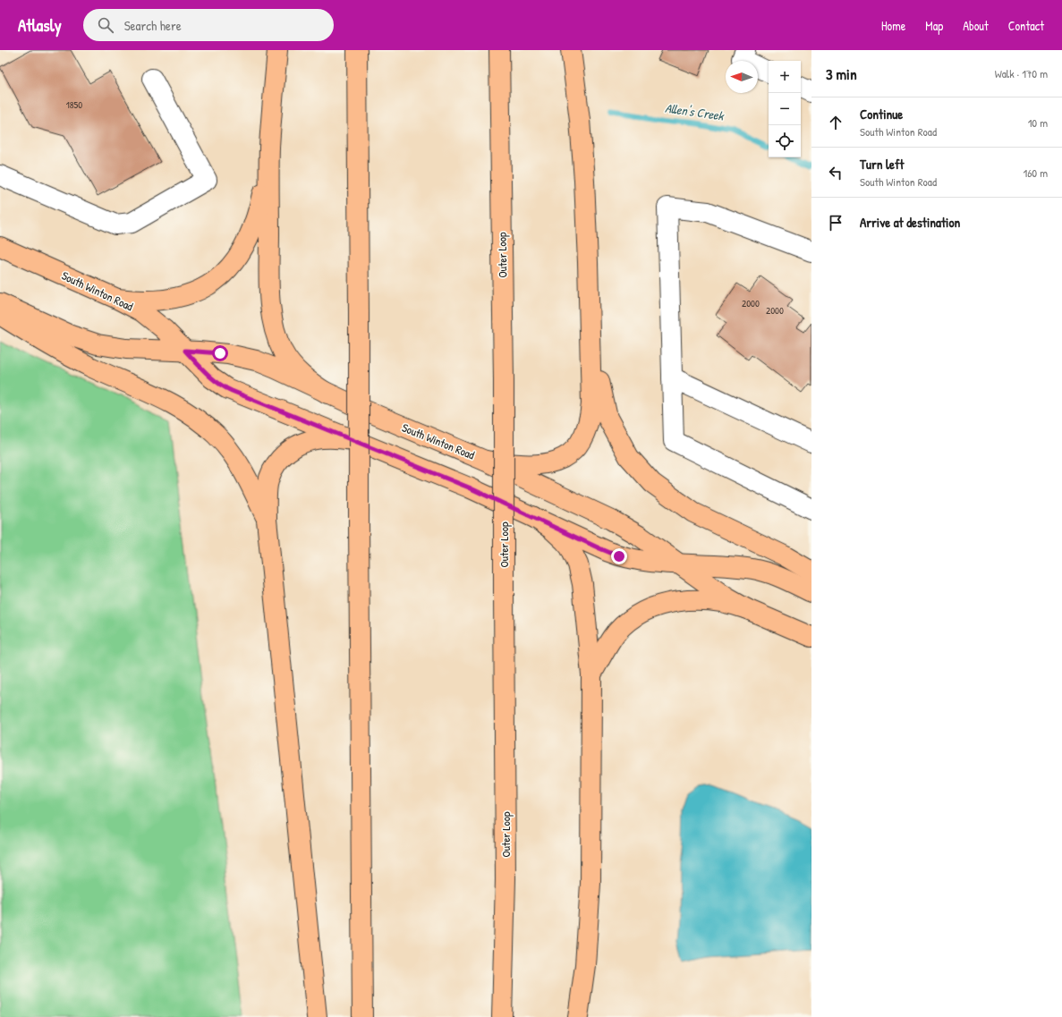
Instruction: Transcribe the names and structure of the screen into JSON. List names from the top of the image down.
{
  "streets": {
    "main road": ["Outer Loop", "South Winton Road"]
  },
  "water": ["Allen's Creek"],
  "house_numbers": ["1850", "2000", "2000"],
  "north": "left",
  "page": {
    "header": "Atlasly",
    "search": "Search here",
    "nav": [
      "Home",
      "Map",
      "About",
      "Contact"
    ],
    "heading": ["3 min", "Walk · 170 m"],
    "map_buttons": ["+", "−"],
    "list": [
      ["Continue", "South Winton Road", "10 m"],
      ["Turn left", "South Winton Road", "160 m"],
      "Arrive at destination"
    ]
  }
}
